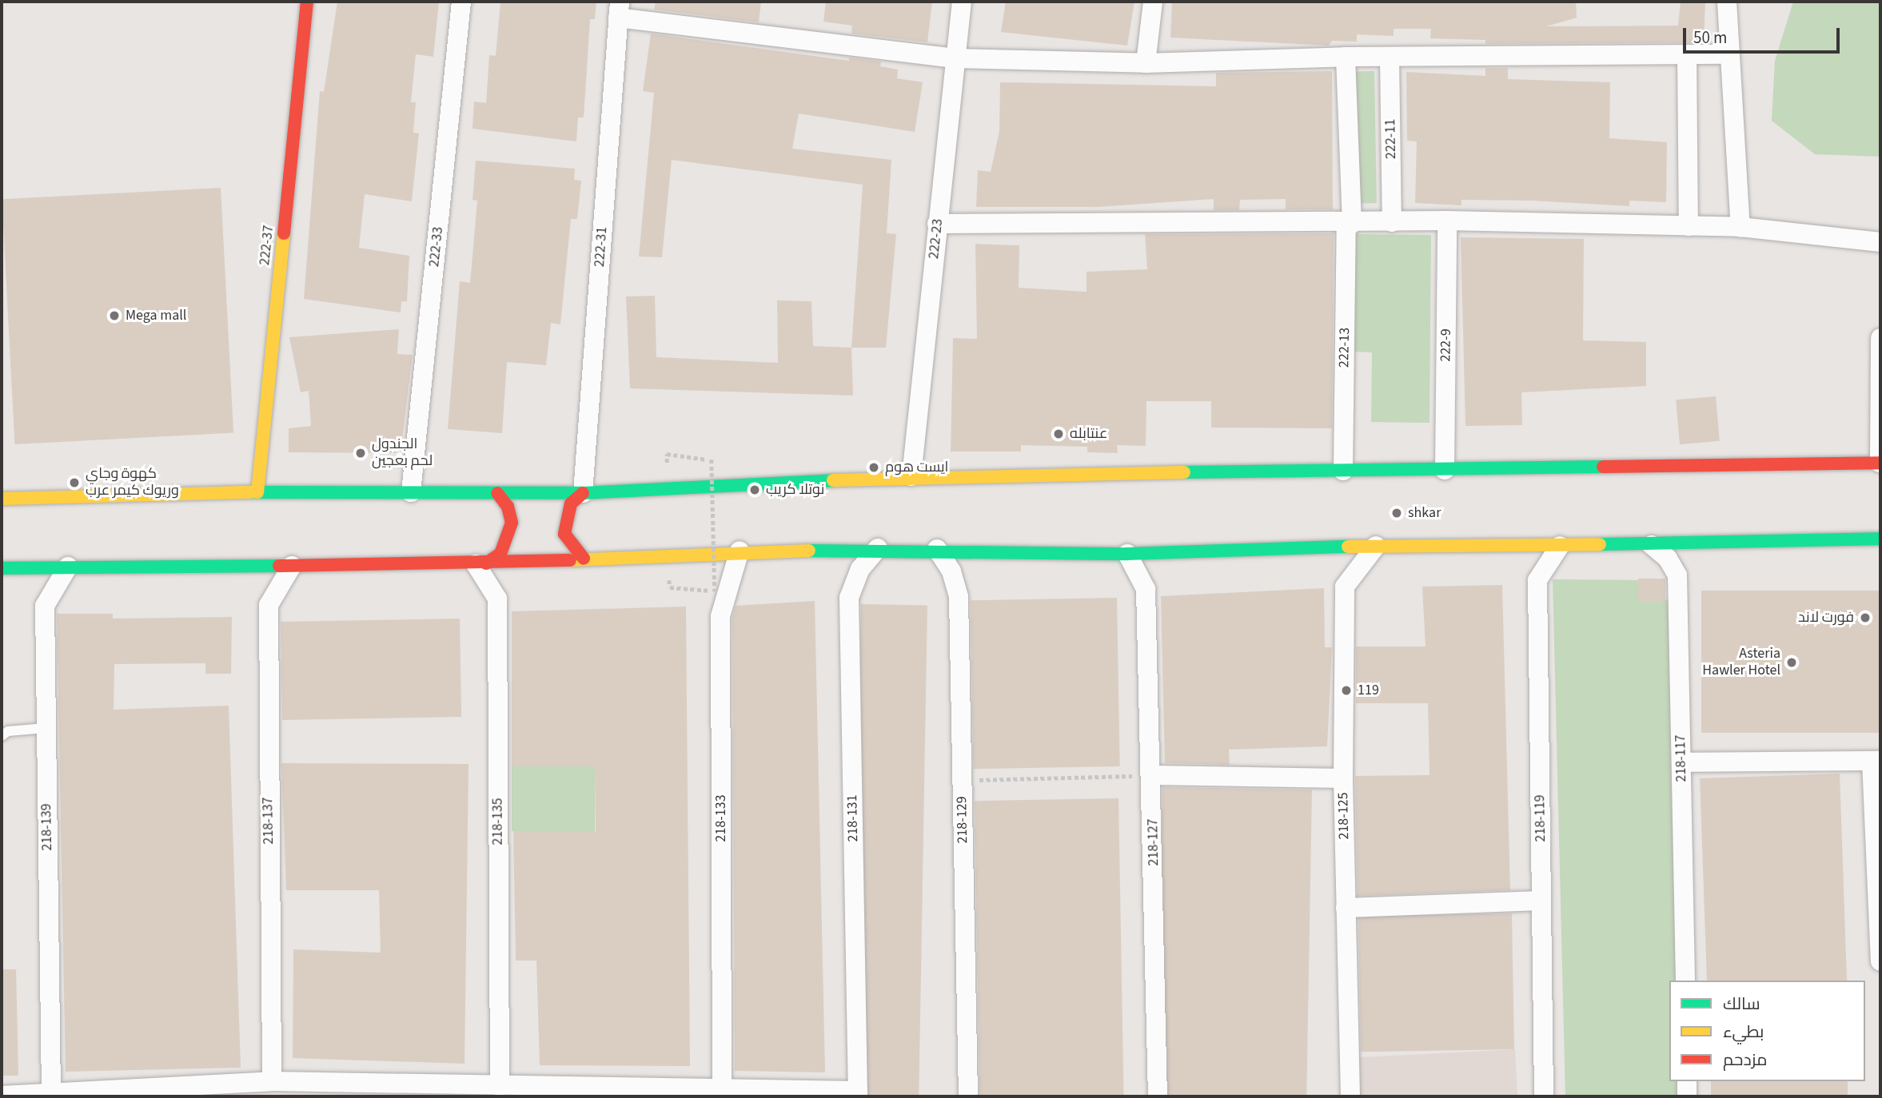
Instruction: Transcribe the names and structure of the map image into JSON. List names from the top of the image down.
{
  "streets": {
    "main road": ["222-37"],
    "street": [
      "222-11",
      "222-23",
      "222-33",
      "222-31",
      "222-9",
      "222-13",
      "218-117",
      "218-125",
      "218-133",
      "218-131",
      "218-119",
      "218-129",
      "218-137",
      "218-135",
      "218-139",
      "218-127"
    ]
  },
  "places": [
    "Mega mall",
    "عنتابله",
    "الجندول لحم بعجين",
    "ايست هوم",
    "كهوة وجاي وريوك كيمر عرب",
    "نوتلا كريب",
    "shkar",
    "فورت لاند",
    "Asteria Hawler Hotel",
    "119"
  ],
  "legend": ["سالك", "بطيء", "مزدحم"],
  "scale_bar": "50 m"
}
